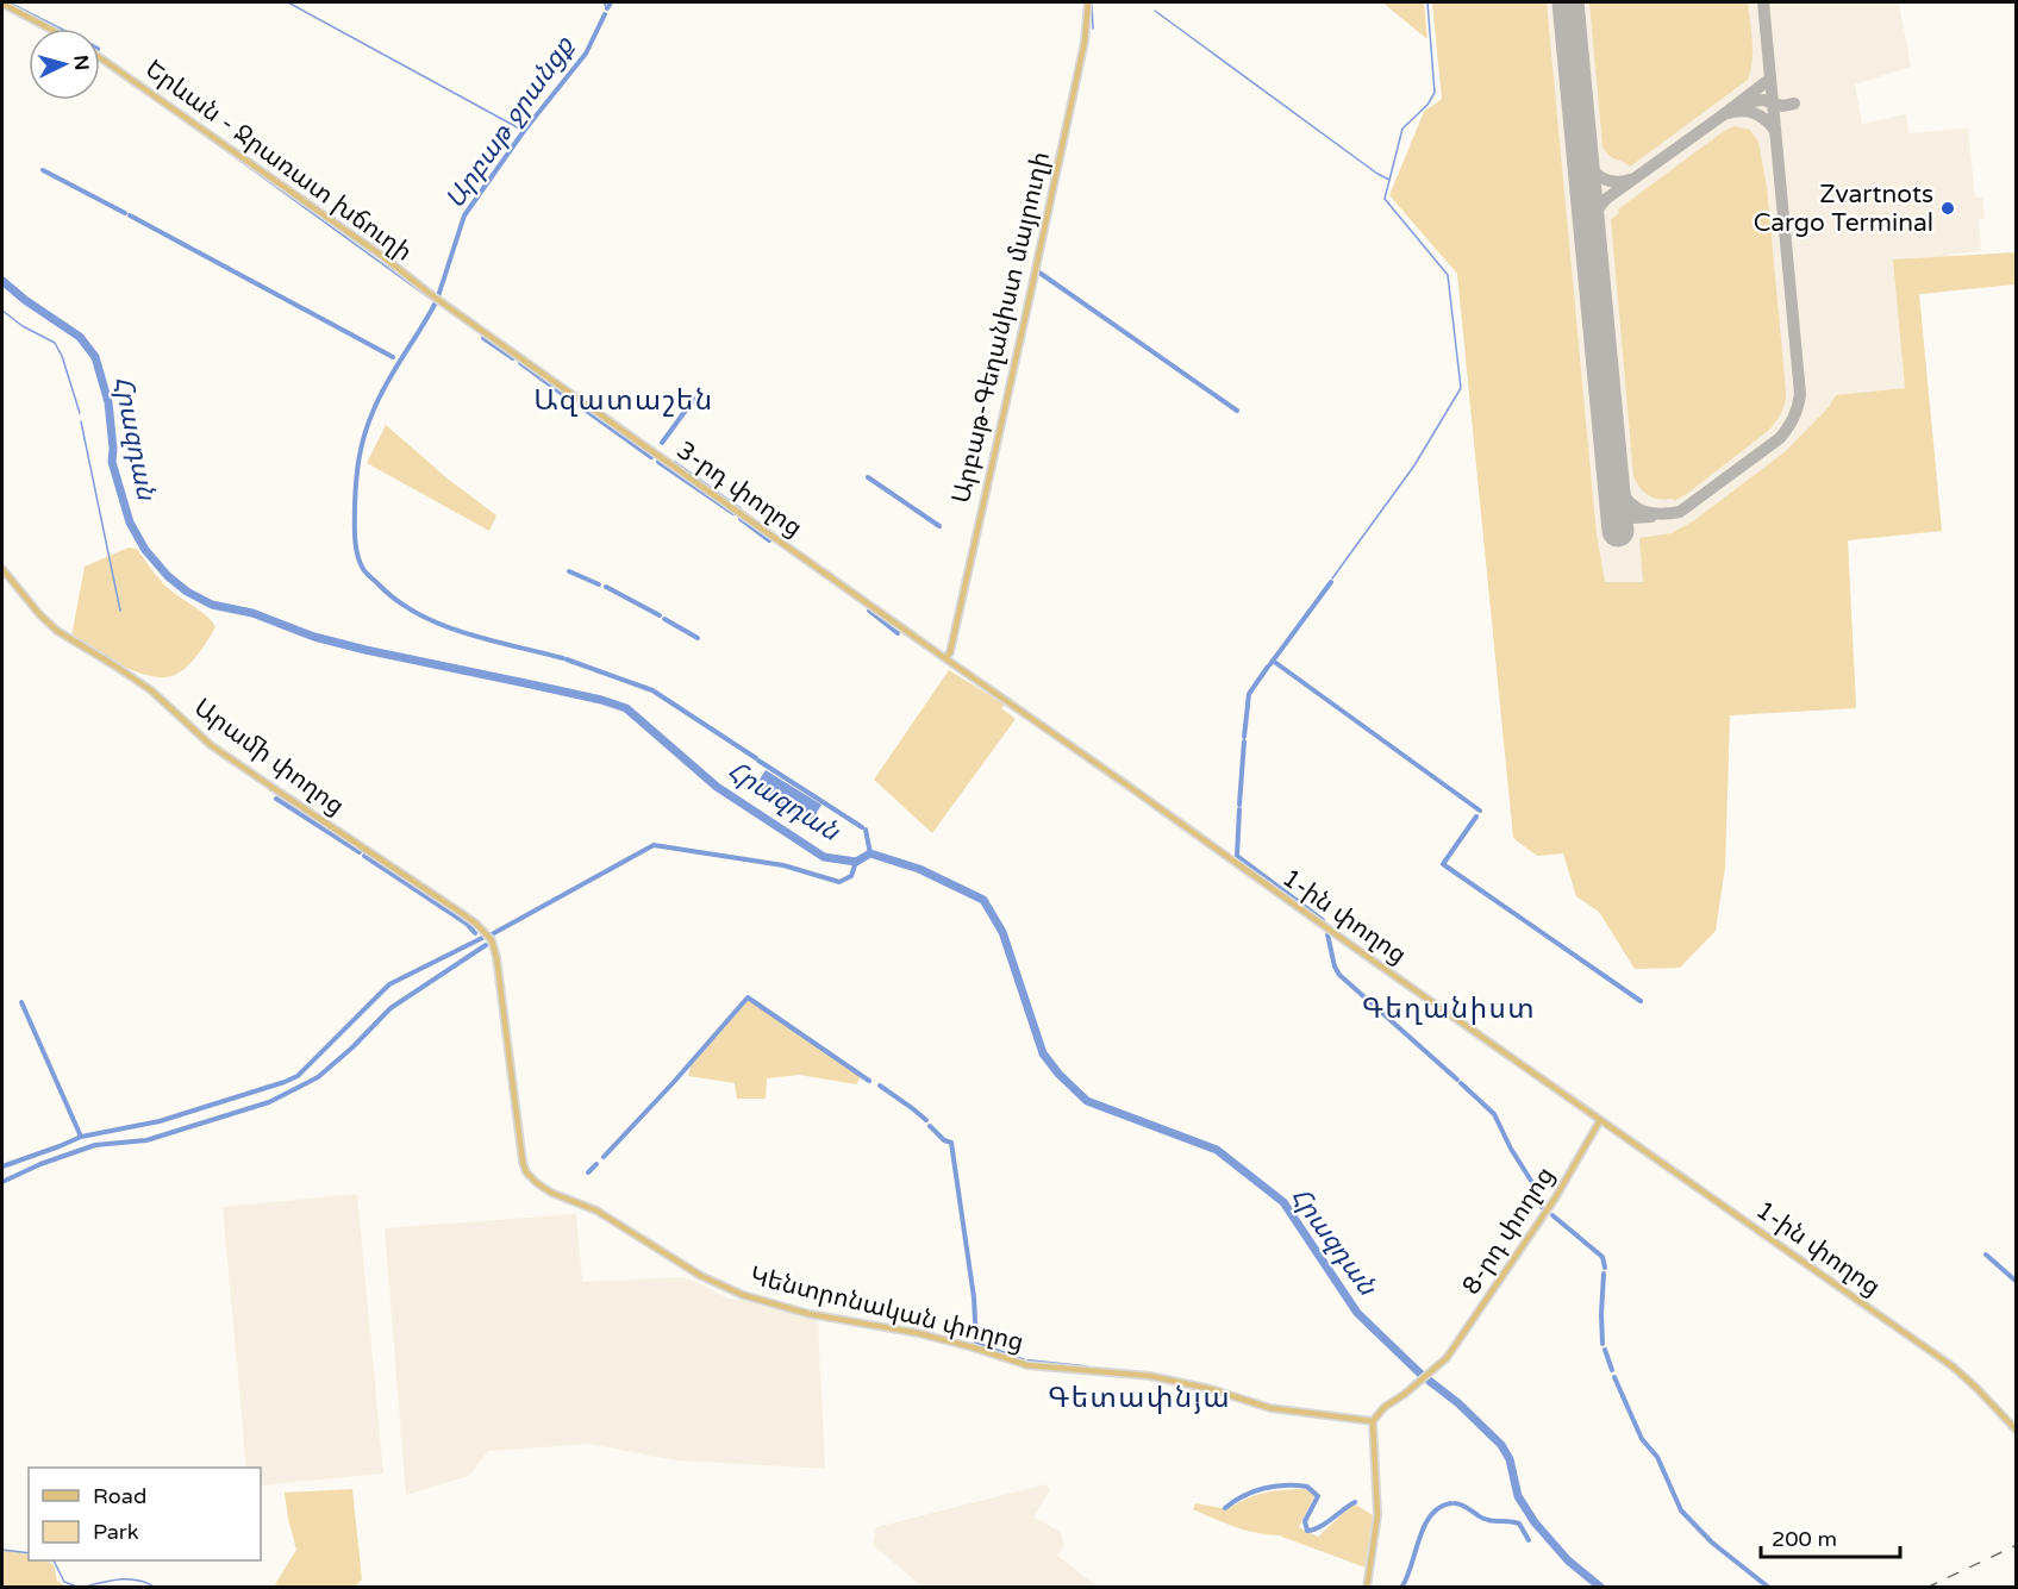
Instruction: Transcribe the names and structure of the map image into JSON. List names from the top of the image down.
{
  "streets": {
    "main road": [
      "Երևան - Ջրառատ խճուղի",
      "Արբաթ-Գեղանիստ մայրուղի",
      "3-րդ փողոց",
      "Արամի փողոց",
      "1-ին փողոց",
      "8-րդ փողոց",
      "Կենտրոնական փողոց"
    ]
  },
  "crossings": [
    ["Երևան - Ջրառատ խճուղի", "3-րդ փողոց"],
    ["Արբաթ-Գեղանիստ մայրուղի", "3-րդ փողոց"],
    ["Արբաթ-Գեղանիստ մայրուղի", "1-ին փողոց"],
    ["3-րդ փողոց", "1-ին փողոց"],
    ["Արամի փողոց", "Կենտրոնական փողոց"],
    ["1-ին փողոց", "8-րդ փողոց"],
    ["8-րդ փողոց", "Կենտրոնական փողոց"]
  ],
  "districts": ["Ազատաշեն", "Գեղանիստ", "Գետափնյա"],
  "water": ["Արբաթ ջրանցք", "Հրազդան"],
  "places": ["Zvartnots Cargo Terminal"],
  "legend": ["Road", "Park"],
  "scale_bar": "200 m",
  "north": "right"
}
